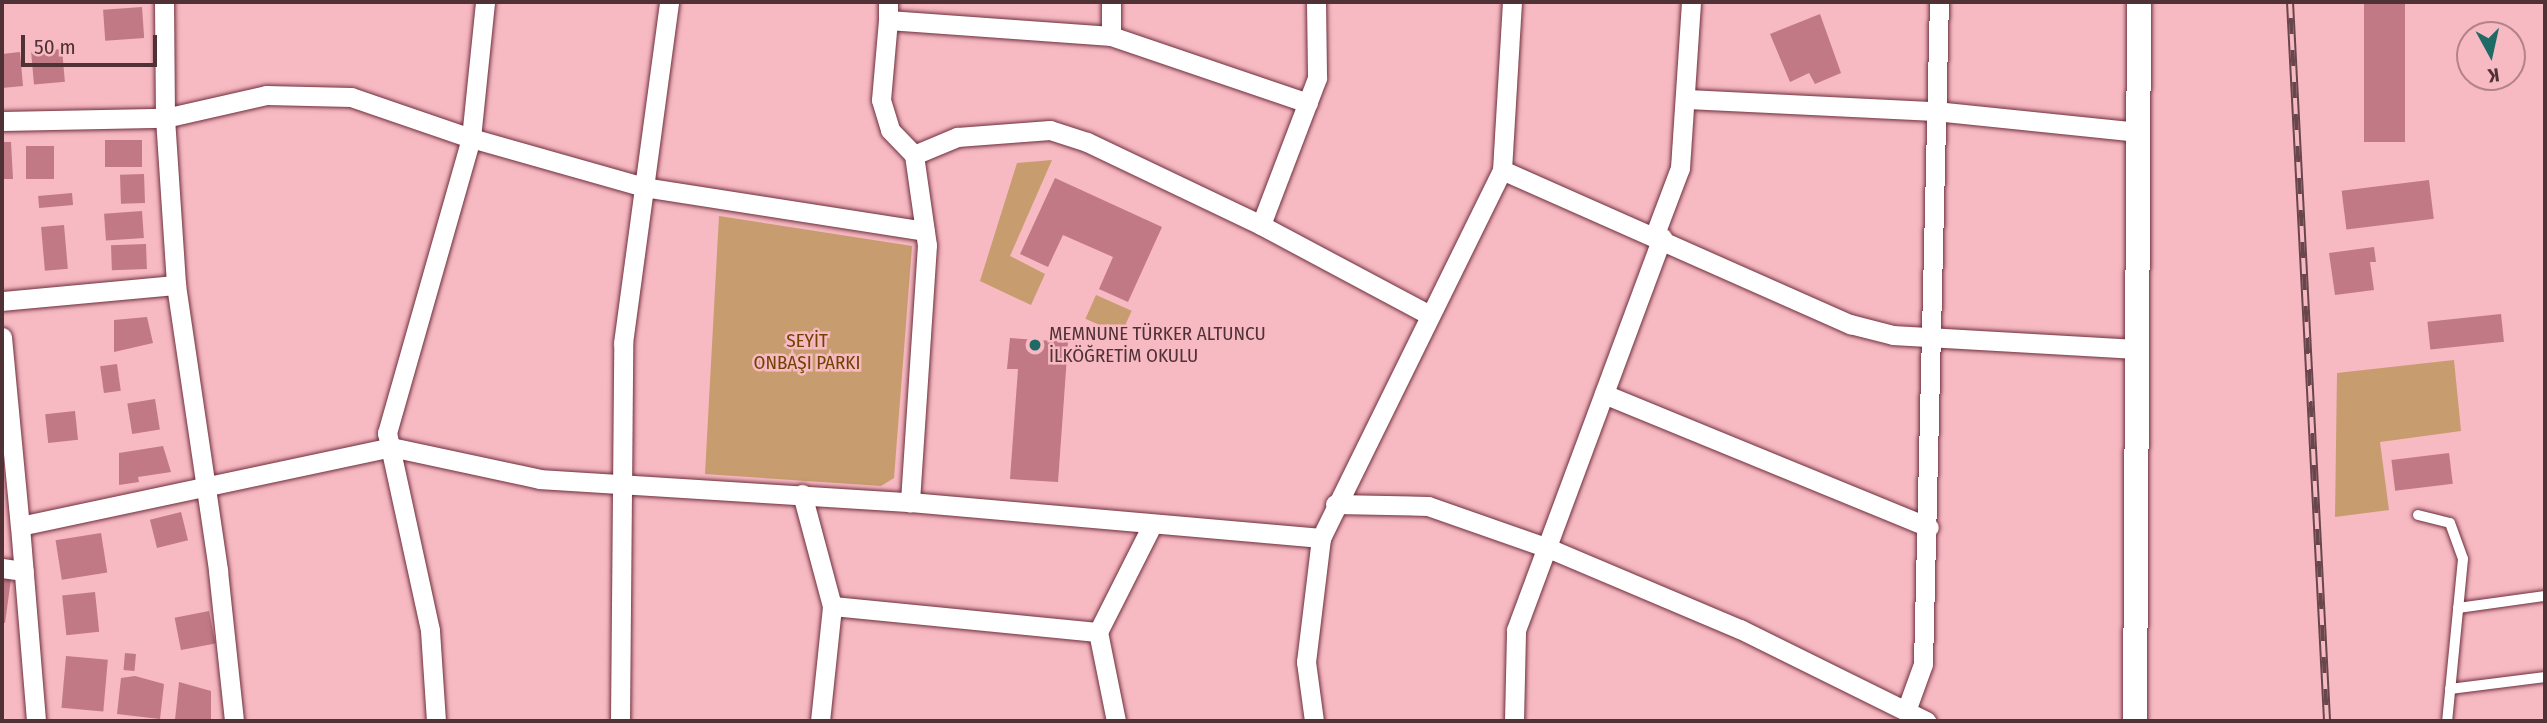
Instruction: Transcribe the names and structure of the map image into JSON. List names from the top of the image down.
{
  "parks": ["SEYİT ONBAŞI PARKI"],
  "places": ["MEMNUNE TÜRKER ALTUNCU İLKÖĞRETİM OKULU"],
  "scale_bar": "50 m",
  "north": "bottom"
}
